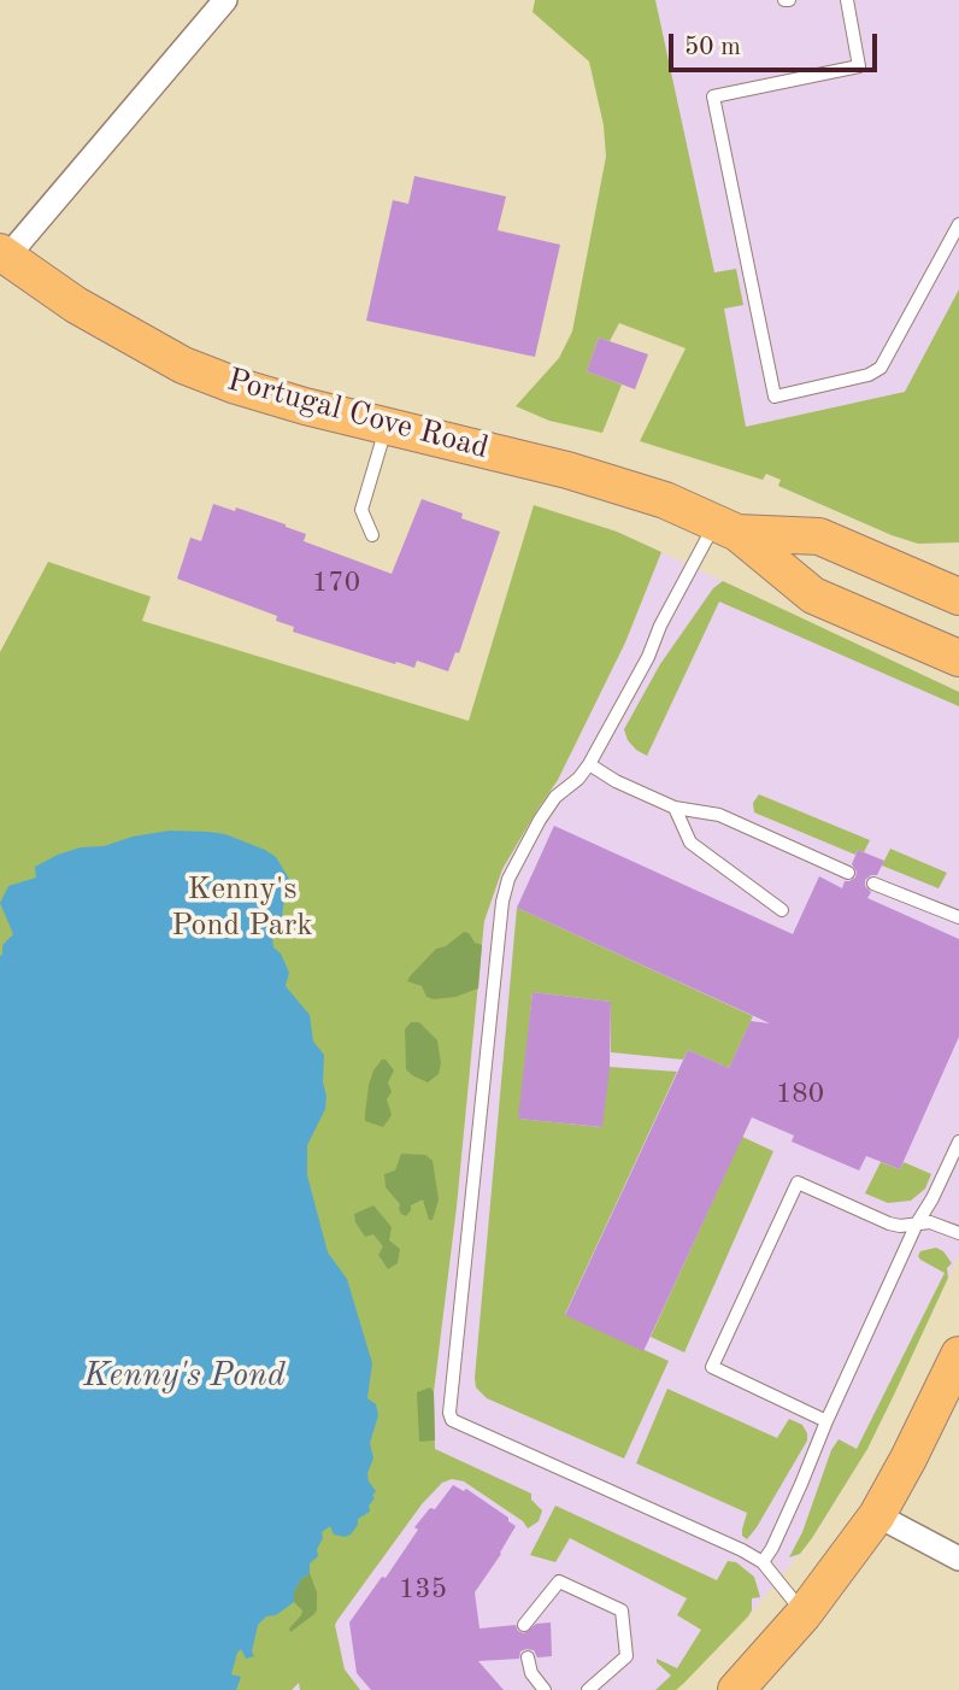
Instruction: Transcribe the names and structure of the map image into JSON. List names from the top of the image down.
{
  "streets": {
    "main road": ["Portugal Cove Road"]
  },
  "water": ["Kenny's Pond"],
  "parks": ["Kenny's Pond Park"],
  "house_numbers": ["170", "180", "135"],
  "scale_bar": "50 m"
}
